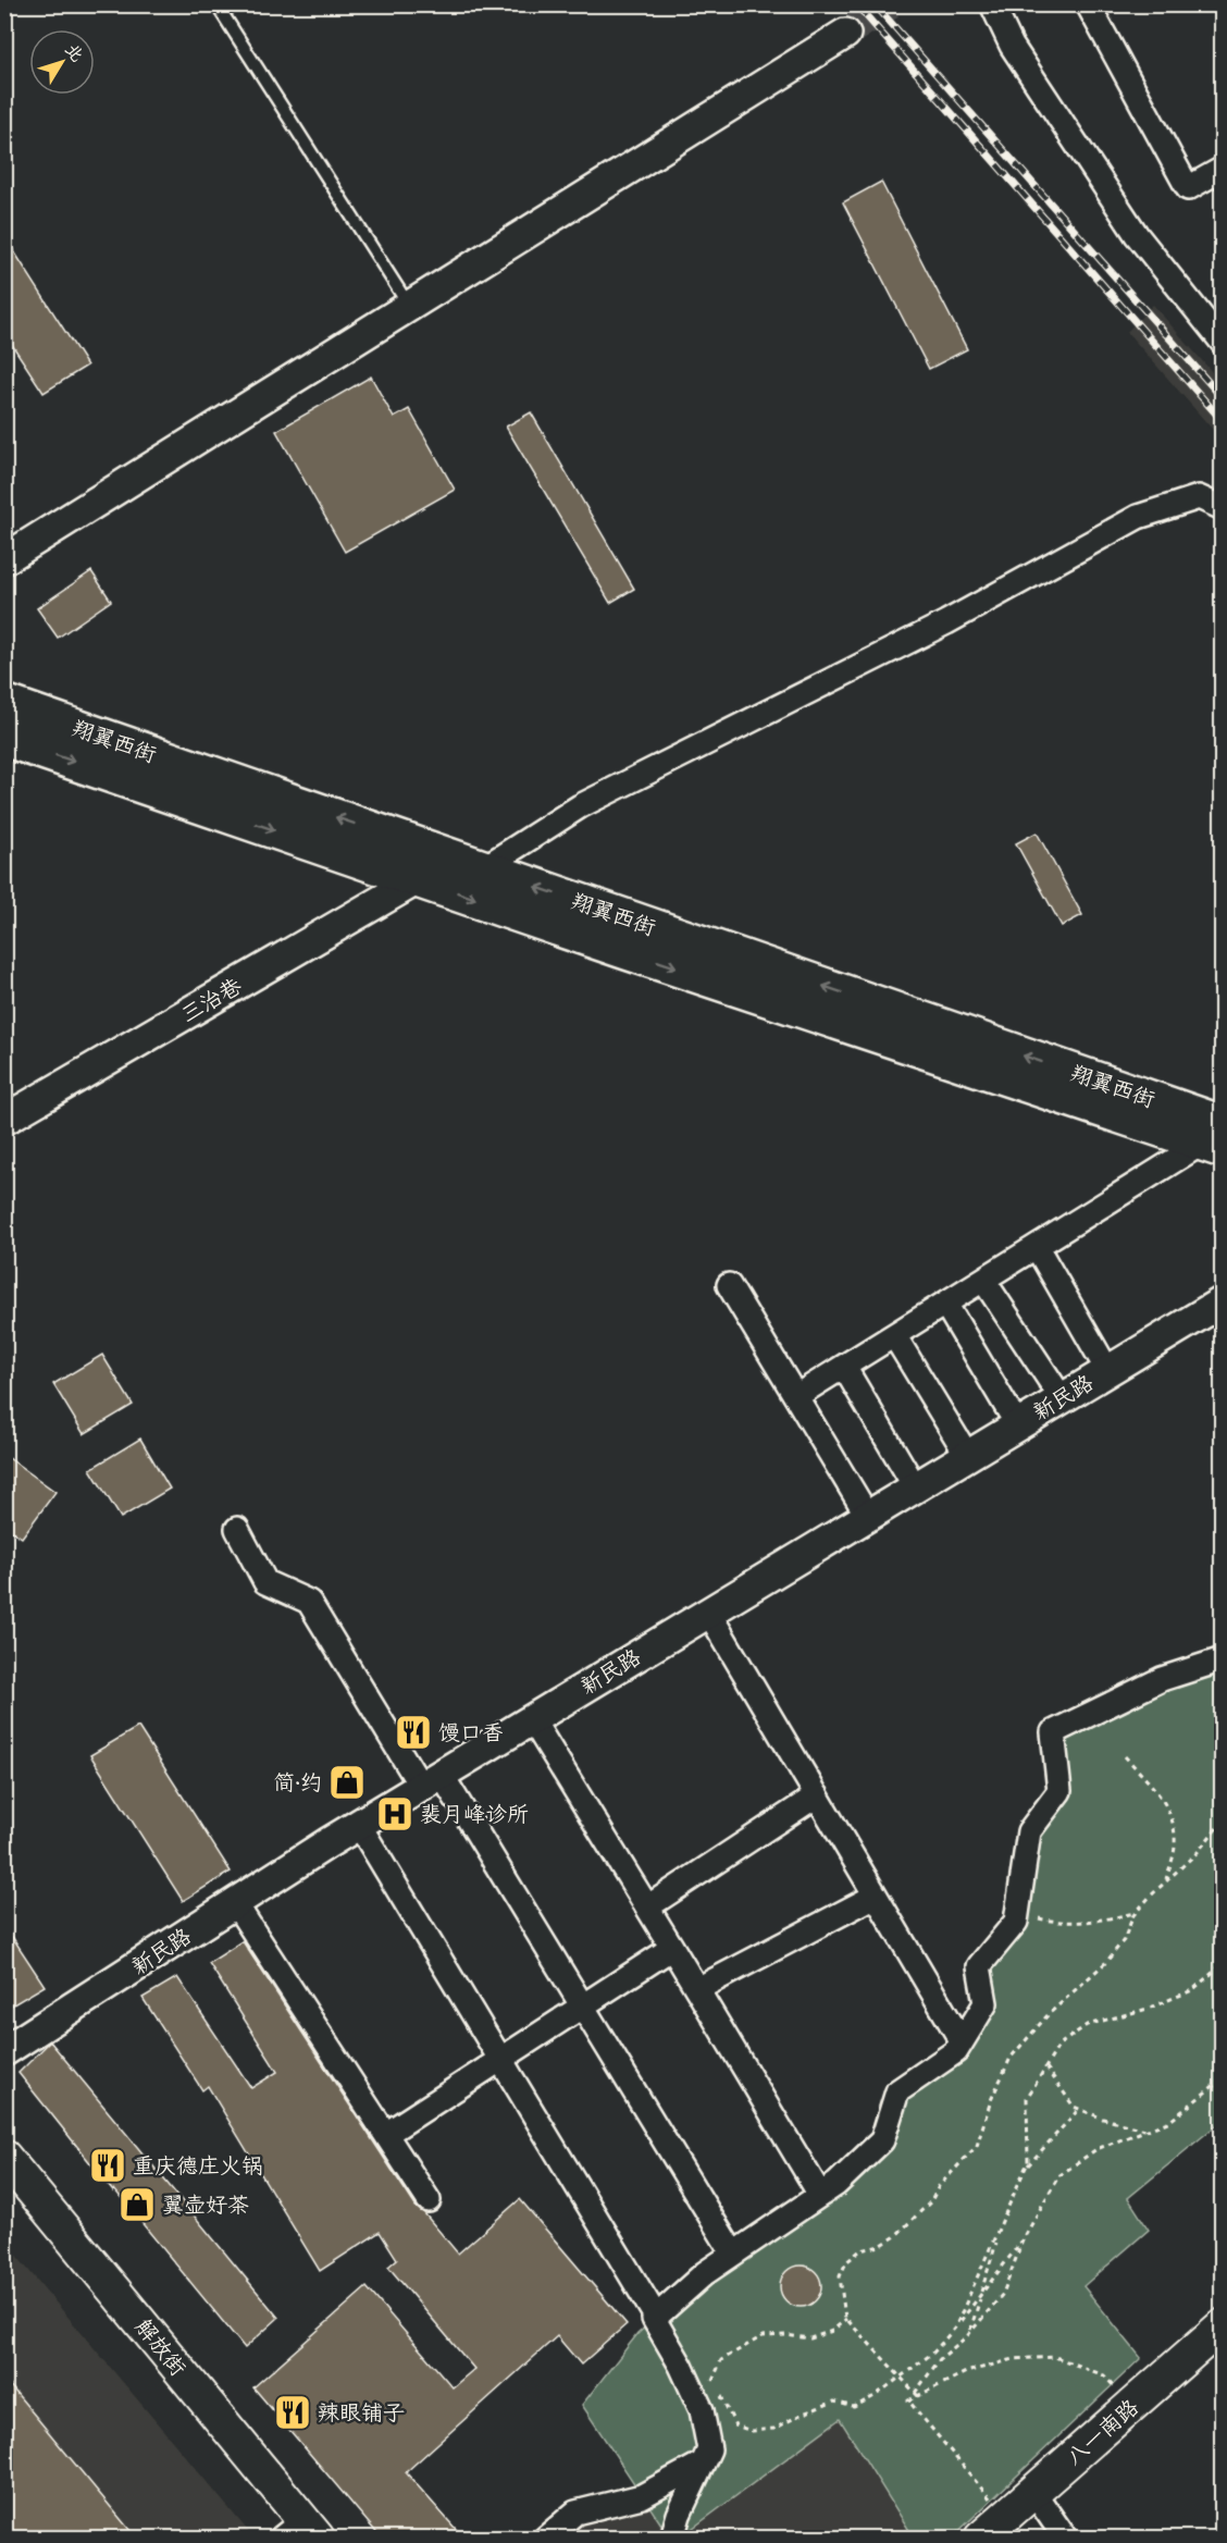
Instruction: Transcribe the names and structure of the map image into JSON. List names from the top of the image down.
{
  "streets": {
    "main road": ["翔翼西街", "解放街", "八一南路"],
    "street": ["三治巷", "新民路"]
  },
  "crossings": [
    ["翔翼西街", "三治巷"]
  ],
  "places": {
    "restaurant": ["馒口香", "重庆德庄火锅", "辣眼铺子"],
    "shop": ["简·约", "翼壶好茶"],
    "hospital": ["裴月峰诊所"]
  },
  "north": "top right"
}
